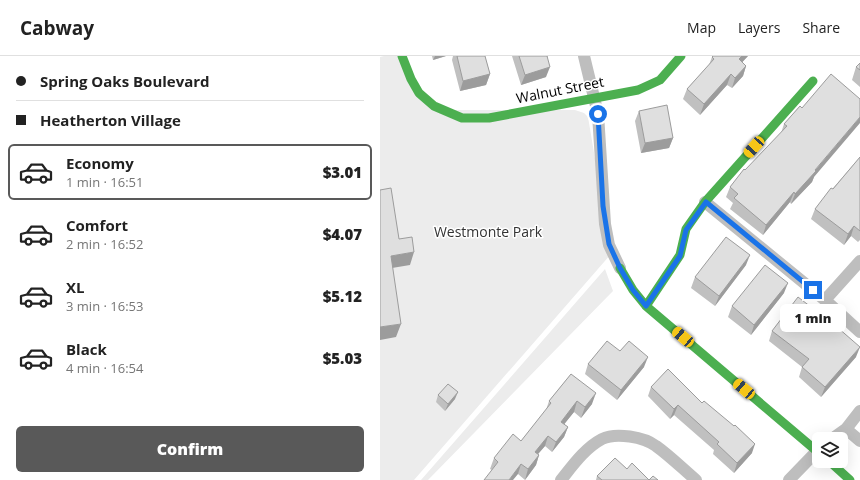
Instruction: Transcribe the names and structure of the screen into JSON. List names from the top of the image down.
{
  "streets": {
    "street": ["Walnut Street"]
  },
  "parks": ["Westmonte Park"],
  "page": {
    "header": "Cabway",
    "nav": ["Map", "Layers", "Share"],
    "banner": ["Spring Oaks Boulevard", "Heatherton Village"],
    "list": [
      {
        "name": "Economy",
        "note": "1 min · 16:51",
        "value": "$3.01"
      },
      {
        "name": "Comfort",
        "note": "2 min · 16:52",
        "value": "$4.07"
      },
      {
        "name": "XL",
        "note": "3 min · 16:53",
        "value": "$5.12"
      },
      {
        "name": "Black",
        "note": "4 min · 16:54",
        "value": "$5.03"
      }
    ],
    "bubble": "1 min",
    "buttons": "Confirm"
  }
}
